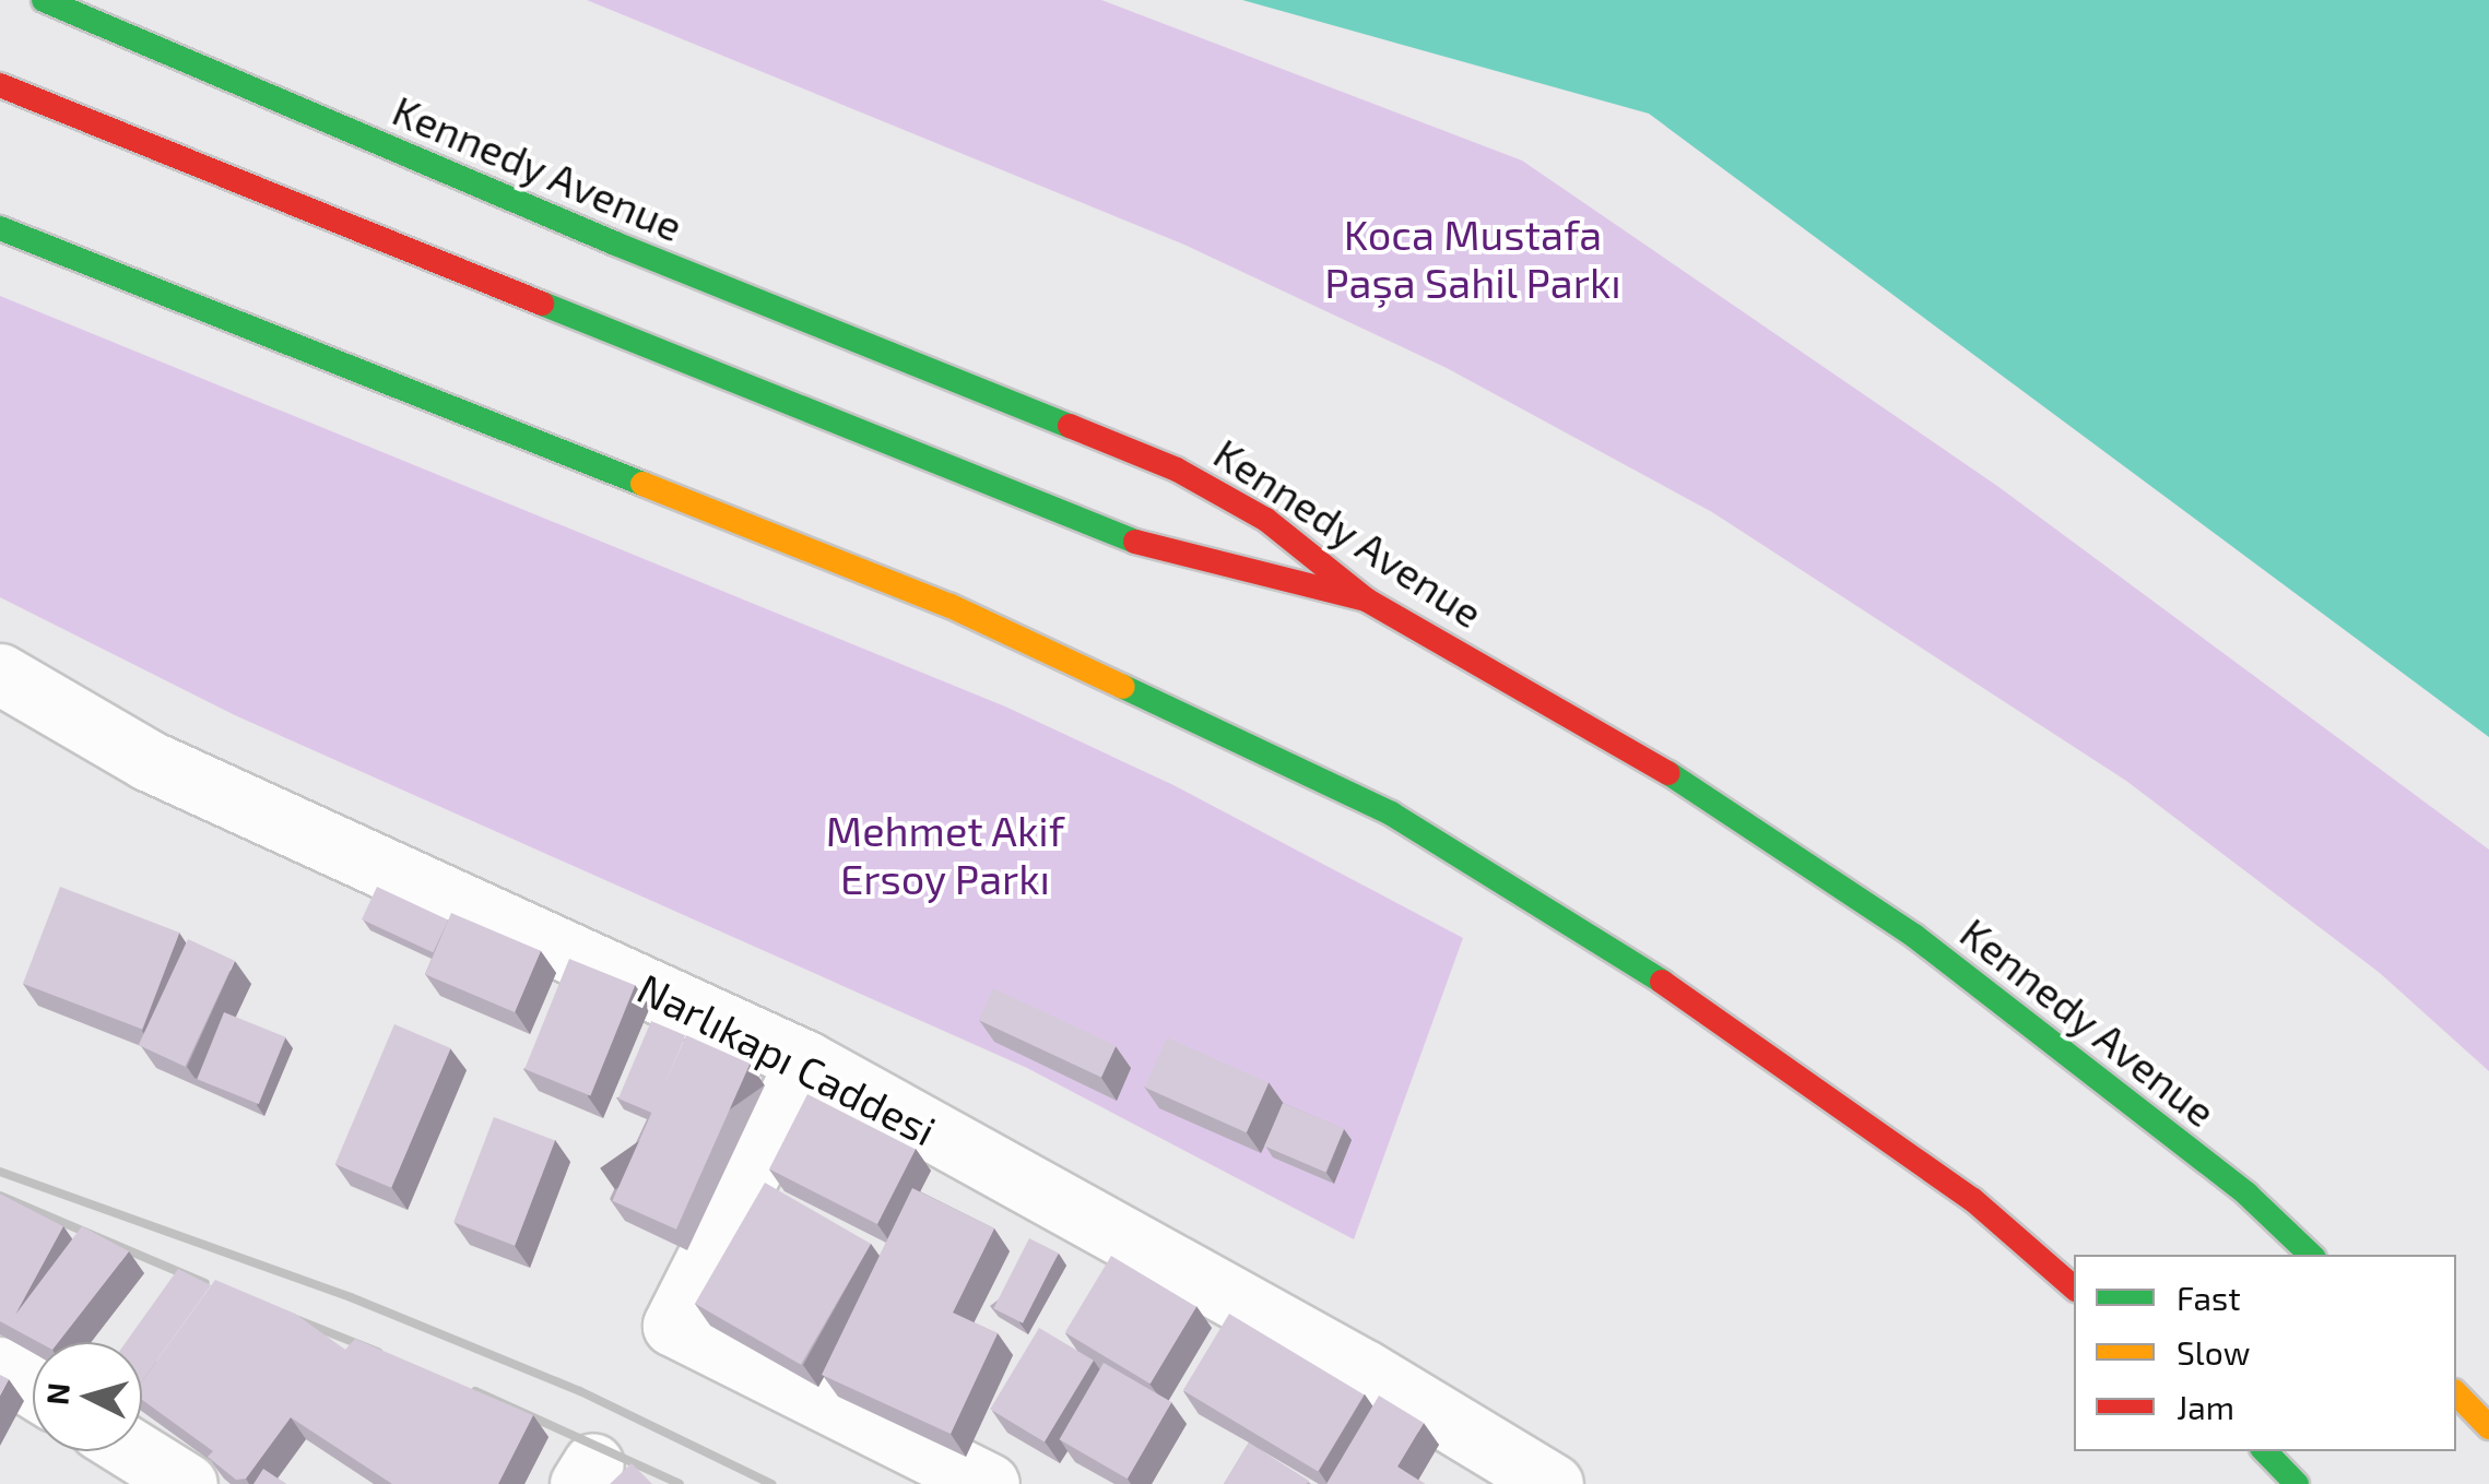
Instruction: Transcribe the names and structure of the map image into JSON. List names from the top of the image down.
{
  "streets": {
    "main road": ["Kennedy Avenue"],
    "street": ["Narlıkapı Caddesi"]
  },
  "parks": ["Koca Mustafa Paşa Sahil Parkı", "Mehmet Akif Ersoy Parkı"],
  "legend": ["Fast", "Slow", "Jam"],
  "north": "left"
}
